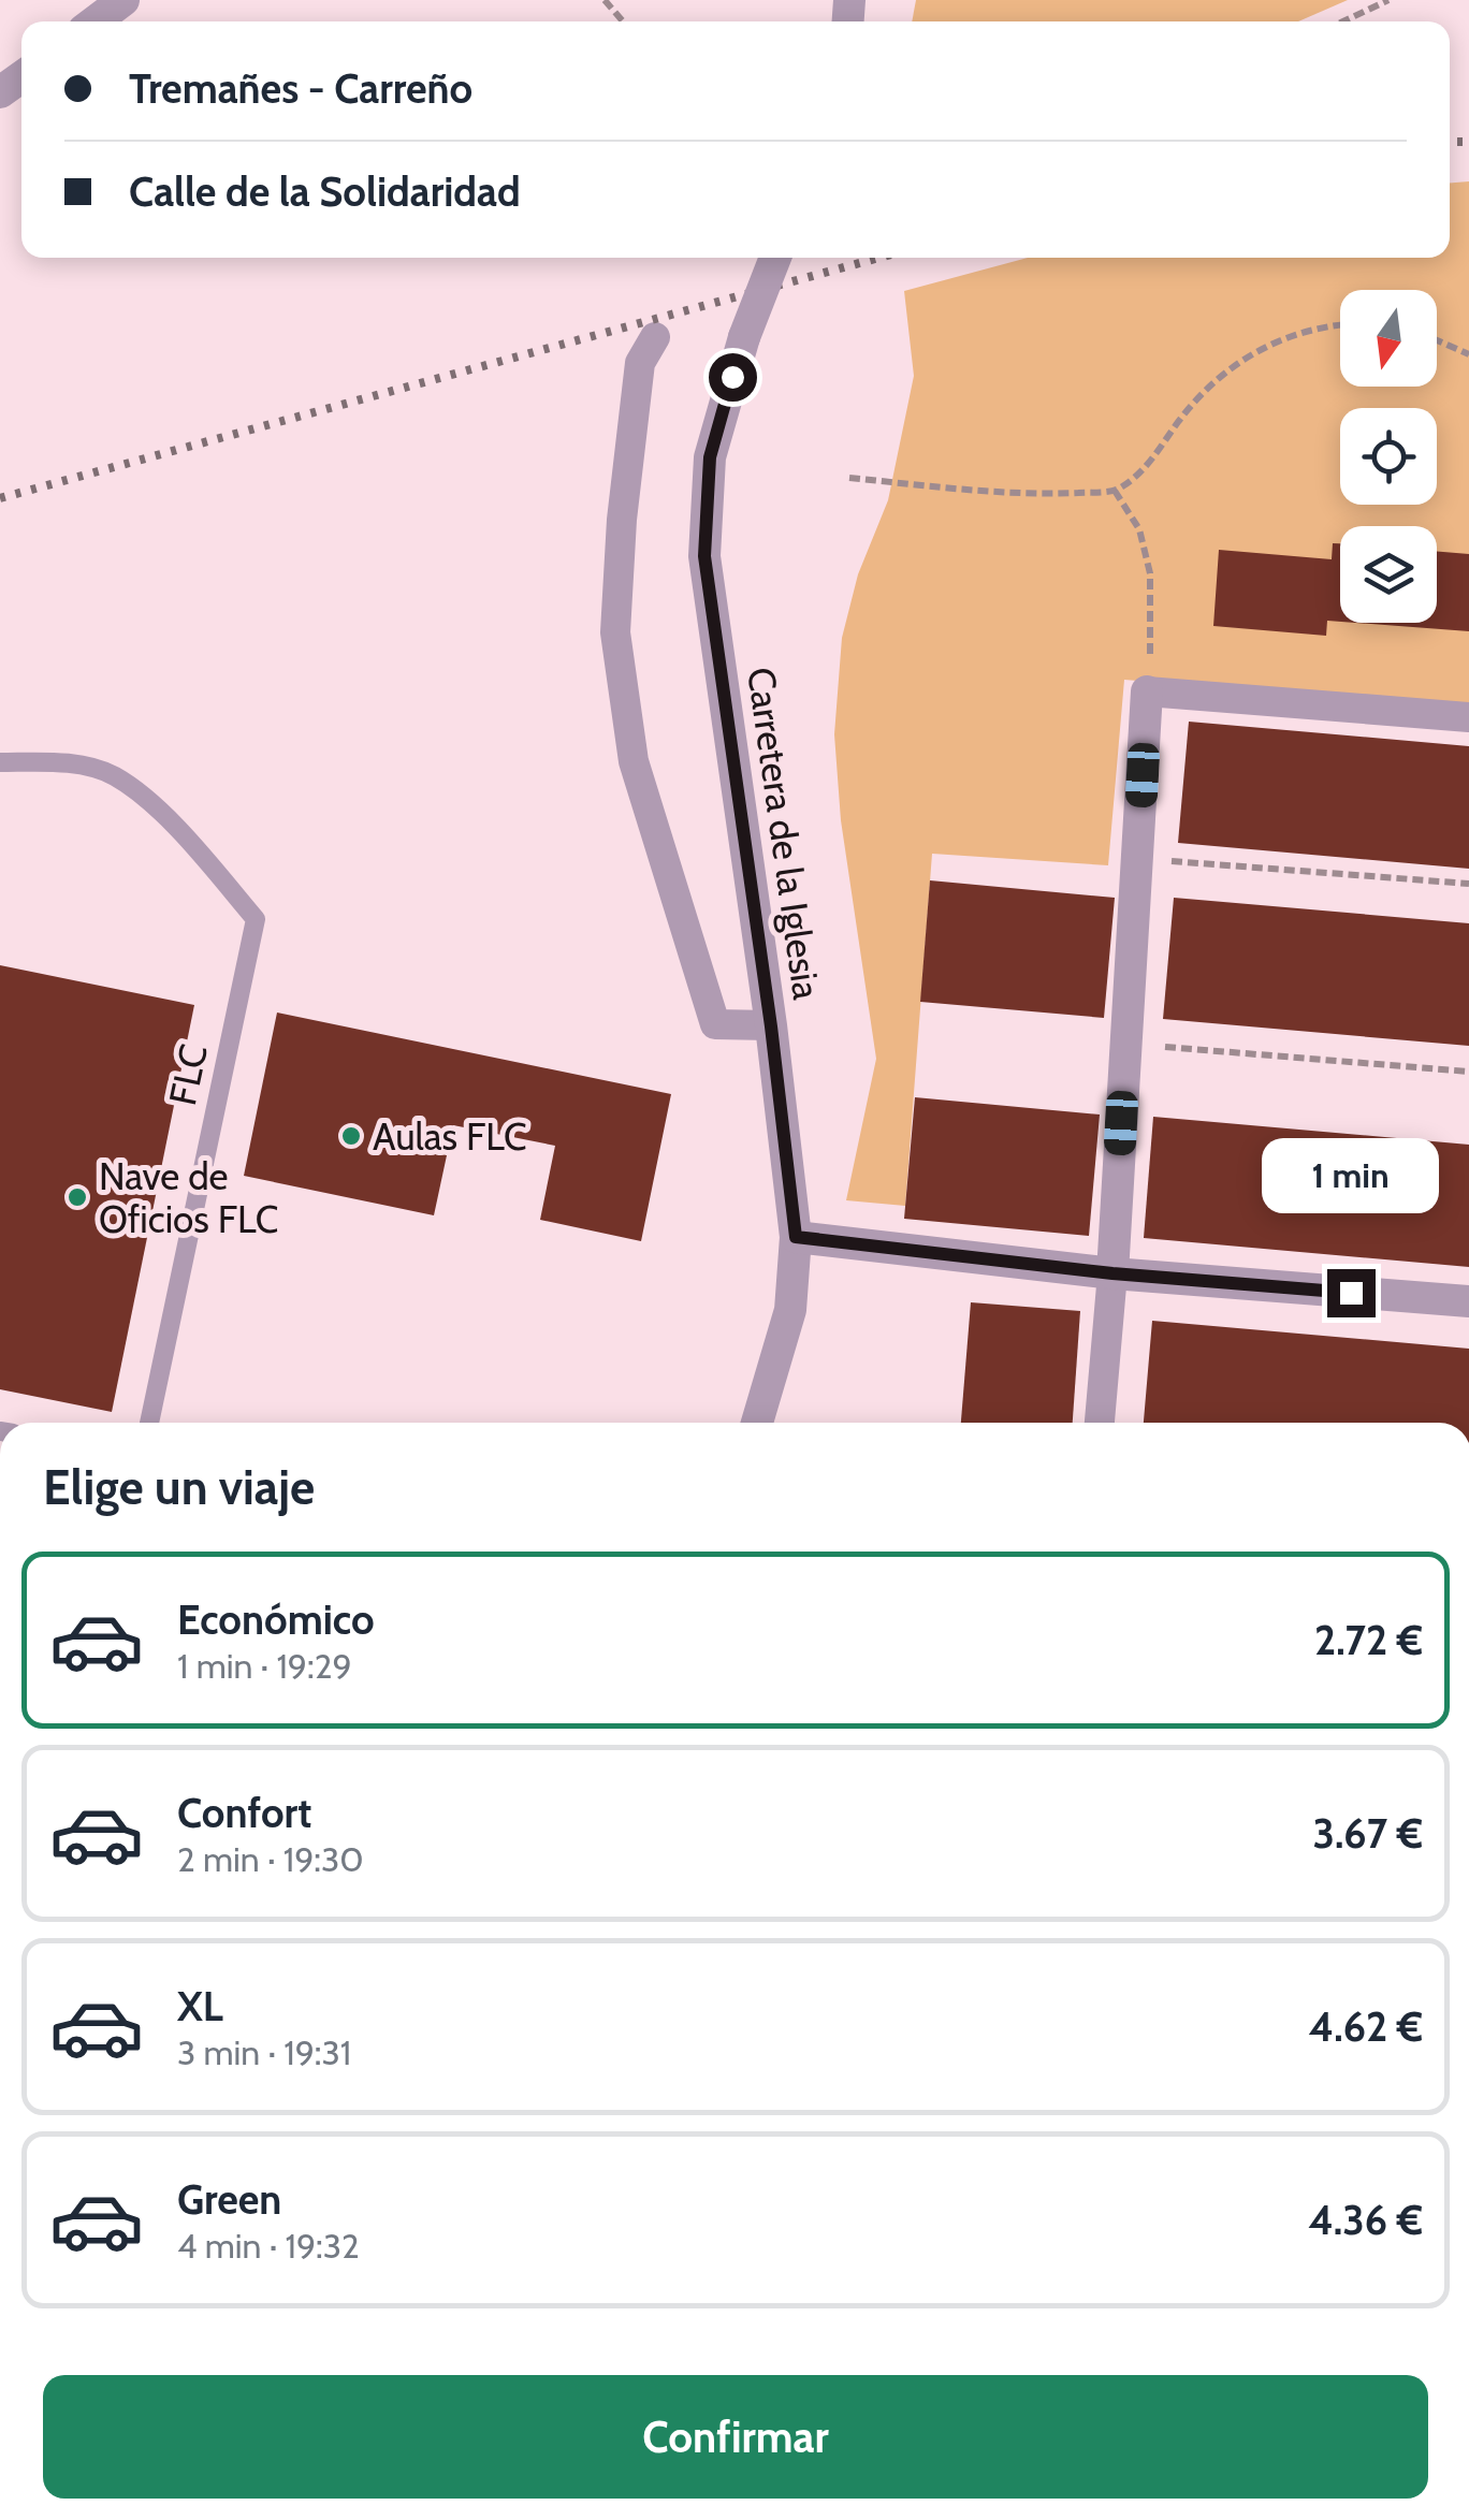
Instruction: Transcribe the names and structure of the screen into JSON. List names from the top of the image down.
{
  "streets": {
    "street": ["Carretera de la Iglesia"],
    "lane": ["FLC"]
  },
  "places": ["Aulas FLC", "Nave de Oficios FLC"],
  "north": "bottom",
  "page": {
    "banner": ["Tremañes - Carreño", "Calle de la Solidaridad"],
    "bubble": "1 min",
    "heading": "Elige un viaje",
    "list": [
      {
        "name": "Económico",
        "note": "1 min · 19:29",
        "value": "2.72 €"
      },
      {
        "name": "Confort",
        "note": "2 min · 19:30",
        "value": "3.67 €"
      },
      {
        "name": "XL",
        "note": "3 min · 19:31",
        "value": "4.62 €"
      },
      {
        "name": "Green",
        "note": "4 min · 19:32",
        "value": "4.36 €"
      }
    ],
    "buttons": "Confirmar"
  }
}
